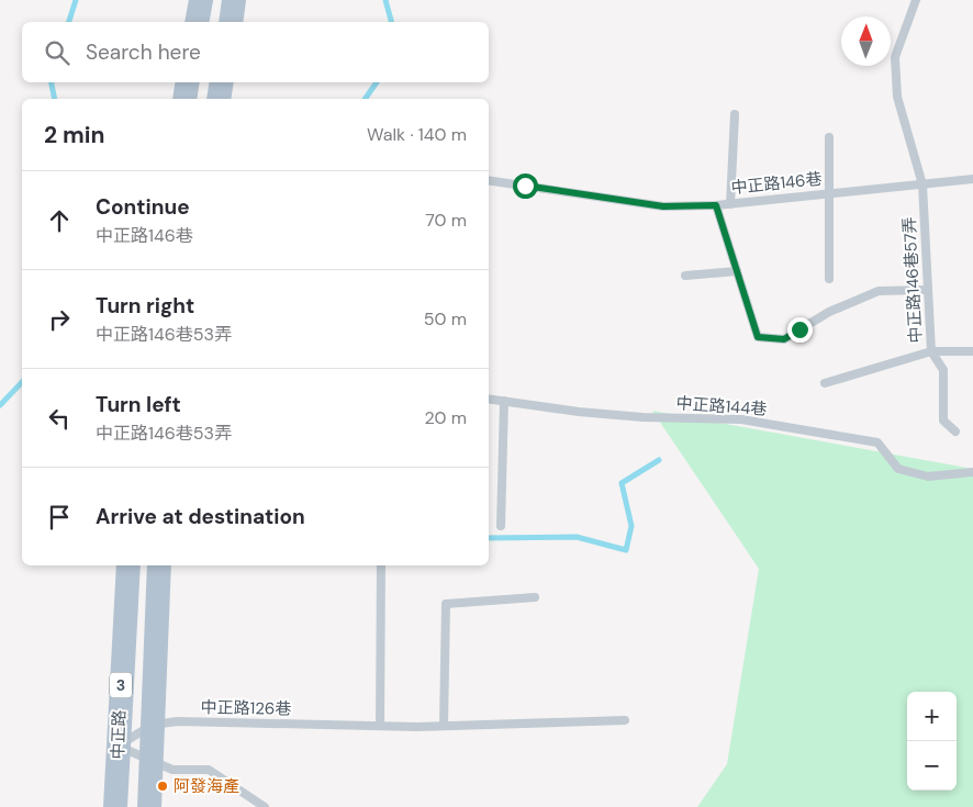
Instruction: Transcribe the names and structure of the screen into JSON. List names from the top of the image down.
{
  "streets": {
    "main road": ["3", "中正路"],
    "lane": [
      "中正路146巷",
      "中正路146巷57弄",
      "中正路144巷",
      "中正路126巷"
    ]
  },
  "crossings": [
    ["中正路146巷", "中正路146巷57弄"],
    ["中正路126巷", "中正路"]
  ],
  "places": ["阿發海產"],
  "north": "top",
  "page": {
    "search": "Search here",
    "heading": ["2 min", "Walk · 140 m"],
    "list": [
      ["Continue", "中正路146巷", "70 m"],
      ["Turn right", "中正路146巷53弄", "50 m"],
      ["Turn left", "中正路146巷53弄", "20 m"],
      "Arrive at destination"
    ],
    "map_buttons": ["+", "−"]
  }
}
